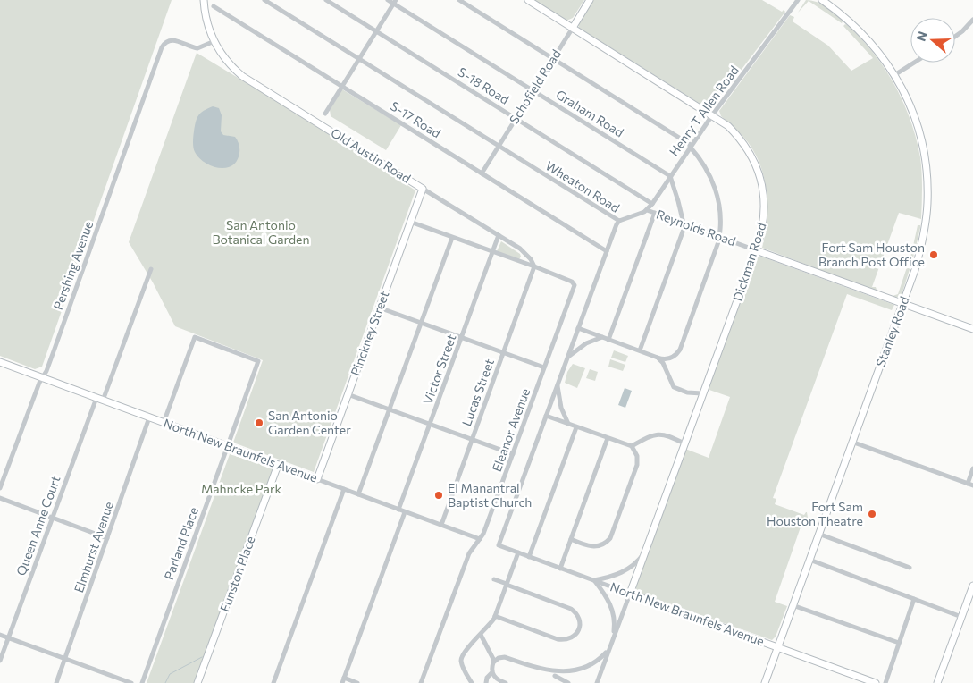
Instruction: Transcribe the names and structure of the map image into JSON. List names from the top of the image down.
{
  "streets": {
    "street": [
      "S-18 Road",
      "Schofield Road",
      "Henry T Allen Road",
      "Graham Road",
      "S-17 Road",
      "Old Austin Road",
      "Wheaton Road",
      "Reynolds Road",
      "Dickman Road",
      "Pershing Avenue",
      "Stanley Road",
      "Pinckney Street",
      "Victor Street",
      "Lucas Street",
      "Eleanor Avenue",
      "North New Braunfels Avenue",
      "Queen Anne Court",
      "Parland Place",
      "Elmhurst Avenue",
      "Funston Place"
    ]
  },
  "crossings": [
    ["S-18 Road", "Schofield Road"],
    ["S-18 Road", "Henry T Allen Road"],
    ["Schofield Road", "Graham Road"],
    ["Schofield Road", "S-17 Road"],
    ["Schofield Road", "Wheaton Road"],
    ["Schofield Road", "Dickman Road"],
    ["Henry T Allen Road", "Graham Road"],
    ["Henry T Allen Road", "Wheaton Road"],
    ["Henry T Allen Road", "Reynolds Road"],
    ["Henry T Allen Road", "Dickman Road"],
    ["S-17 Road", "Wheaton Road"],
    ["Old Austin Road", "Pershing Avenue"],
    ["Old Austin Road", "Pinckney Street"],
    ["Old Austin Road", "Victor Street"],
    ["Old Austin Road", "Lucas Street"],
    ["Old Austin Road", "Eleanor Avenue"],
    ["Wheaton Road", "North New Braunfels Avenue"],
    ["Reynolds Road", "Dickman Road"],
    ["Reynolds Road", "Stanley Road"],
    ["Dickman Road", "North New Braunfels Avenue"],
    ["Pershing Avenue", "North New Braunfels Avenue"],
    ["Stanley Road", "North New Braunfels Avenue"],
    ["Pinckney Street", "North New Braunfels Avenue"],
    ["Victor Street", "North New Braunfels Avenue"],
    ["Lucas Street", "North New Braunfels Avenue"],
    ["Eleanor Avenue", "North New Braunfels Avenue"],
    ["North New Braunfels Avenue", "Queen Anne Court"],
    ["North New Braunfels Avenue", "Parland Place"],
    ["North New Braunfels Avenue", "Elmhurst Avenue"],
    ["North New Braunfels Avenue", "Funston Place"]
  ],
  "parks": ["San Antonio Botanical Garden", "Mahncke Park"],
  "places": [
    "Fort Sam Houston Branch Post Office",
    "San Antonio Garden Center",
    "El Manantral Baptist Church",
    "Fort Sam Houston Theatre"
  ],
  "north": "left"
}
